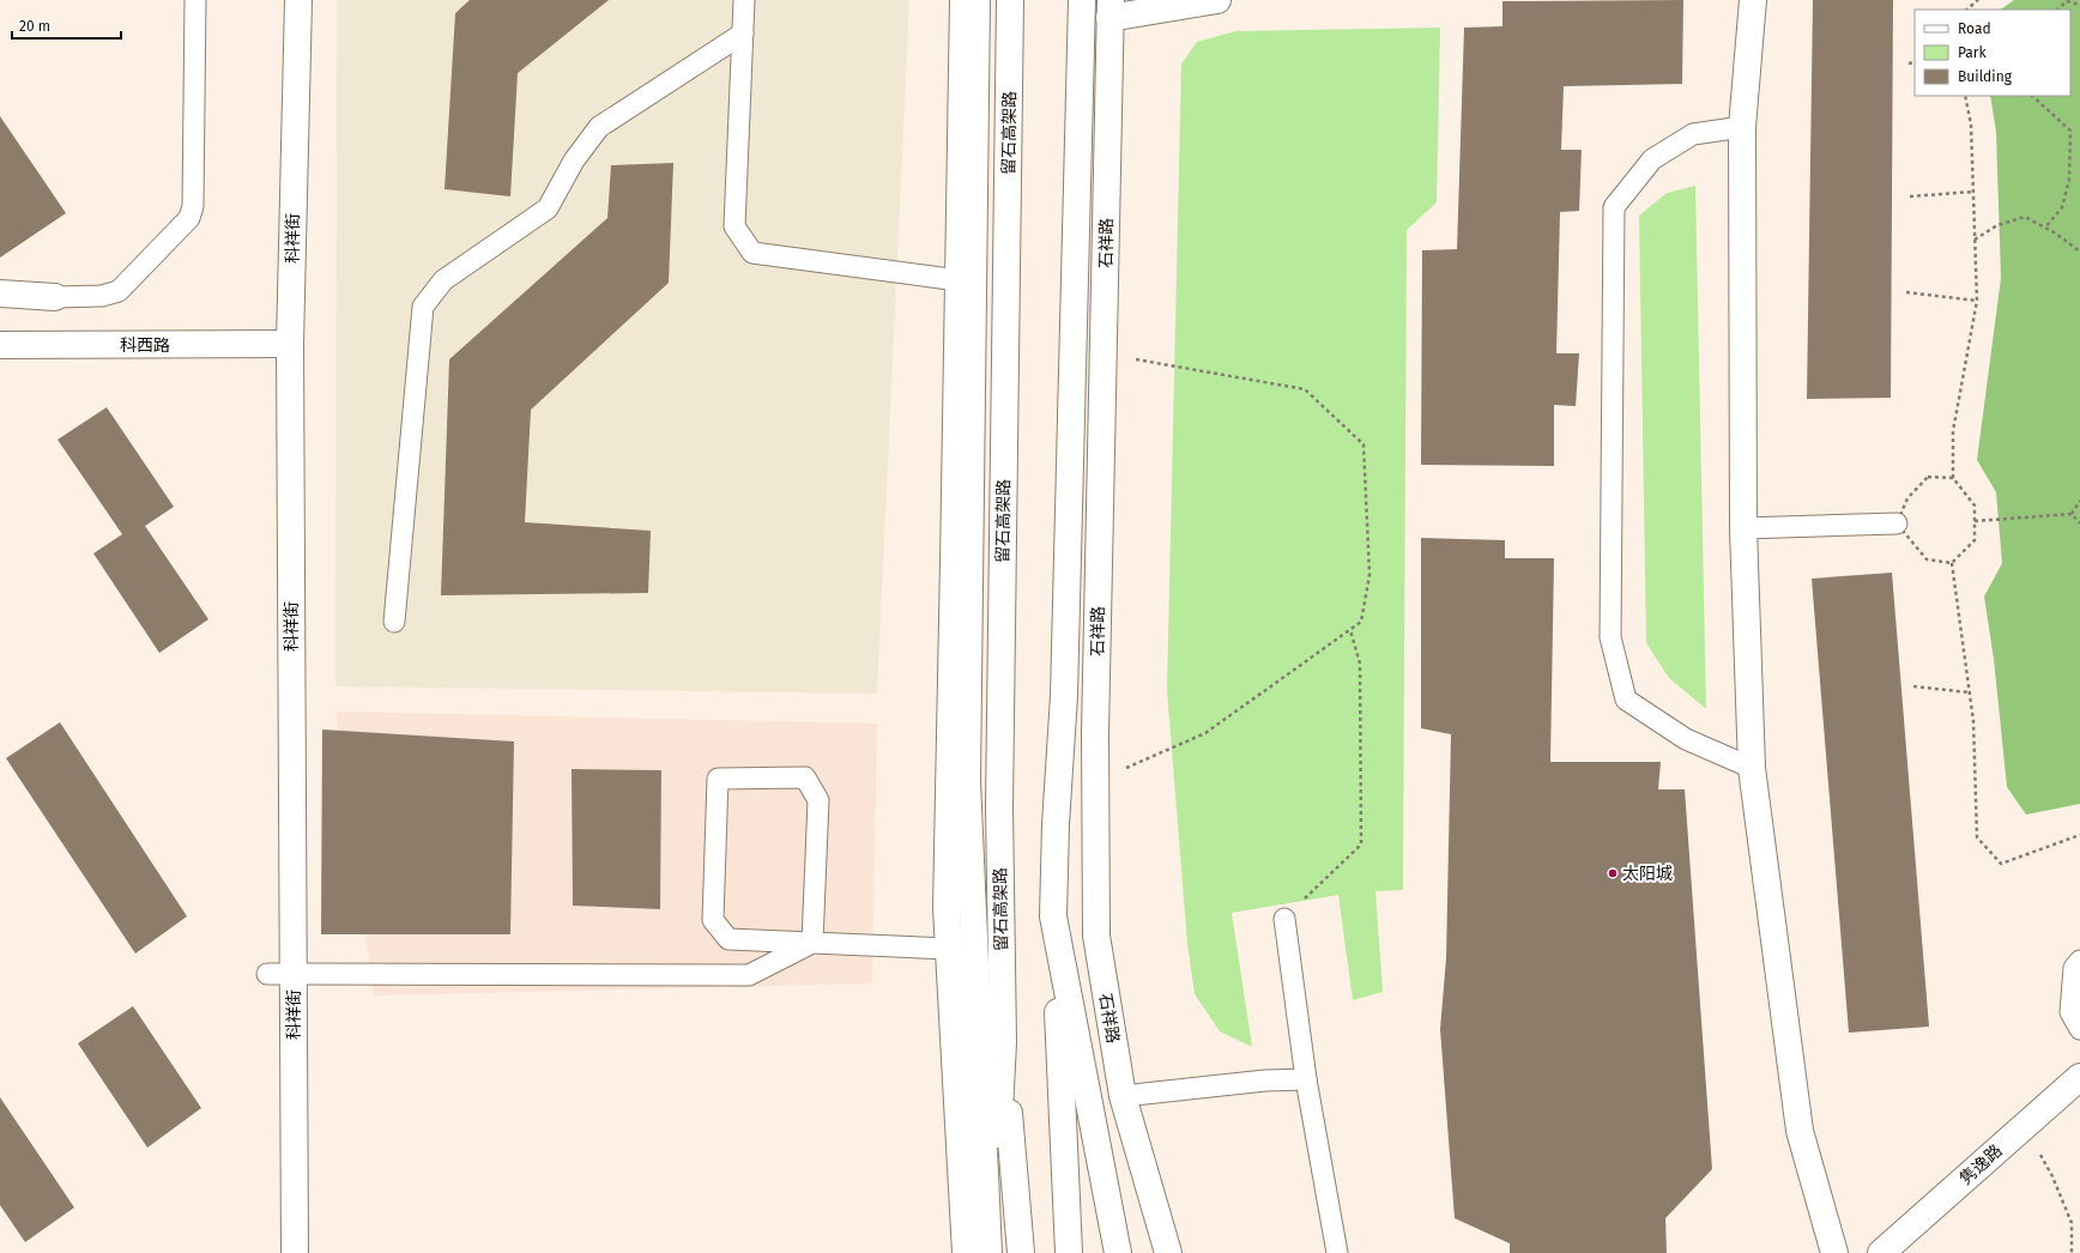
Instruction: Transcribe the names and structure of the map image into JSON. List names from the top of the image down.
{
  "streets": {
    "main road": [
      "留石高架路",
      "科祥街",
      "石祥路",
      "科西路",
      "隽逸路"
    ]
  },
  "crossings": [
    ["科祥街", "科西路"]
  ],
  "places": ["太阳城"],
  "legend": ["Road", "Park", "Building"],
  "scale_bar": "20 m"
}
